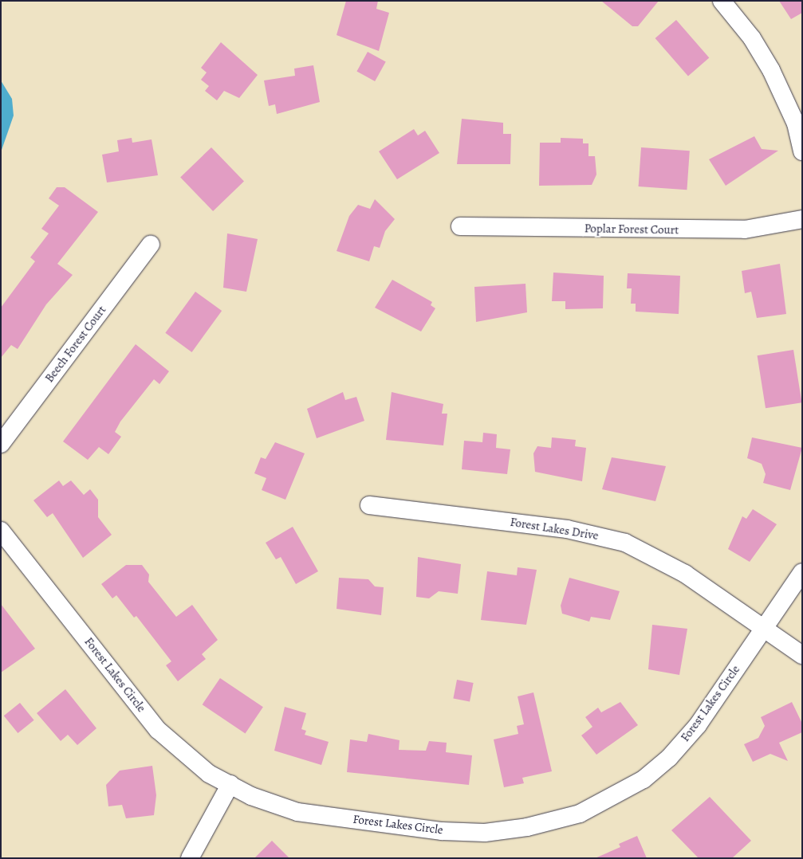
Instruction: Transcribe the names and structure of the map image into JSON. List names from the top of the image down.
{
  "streets": {
    "street": [
      "Poplar Forest Court",
      "Beech Forest Court",
      "Forest Lakes Drive",
      "Forest Lakes Circle"
    ]
  },
  "crossings": [
    ["Forest Lakes Drive", "Forest Lakes Circle"]
  ]
}
